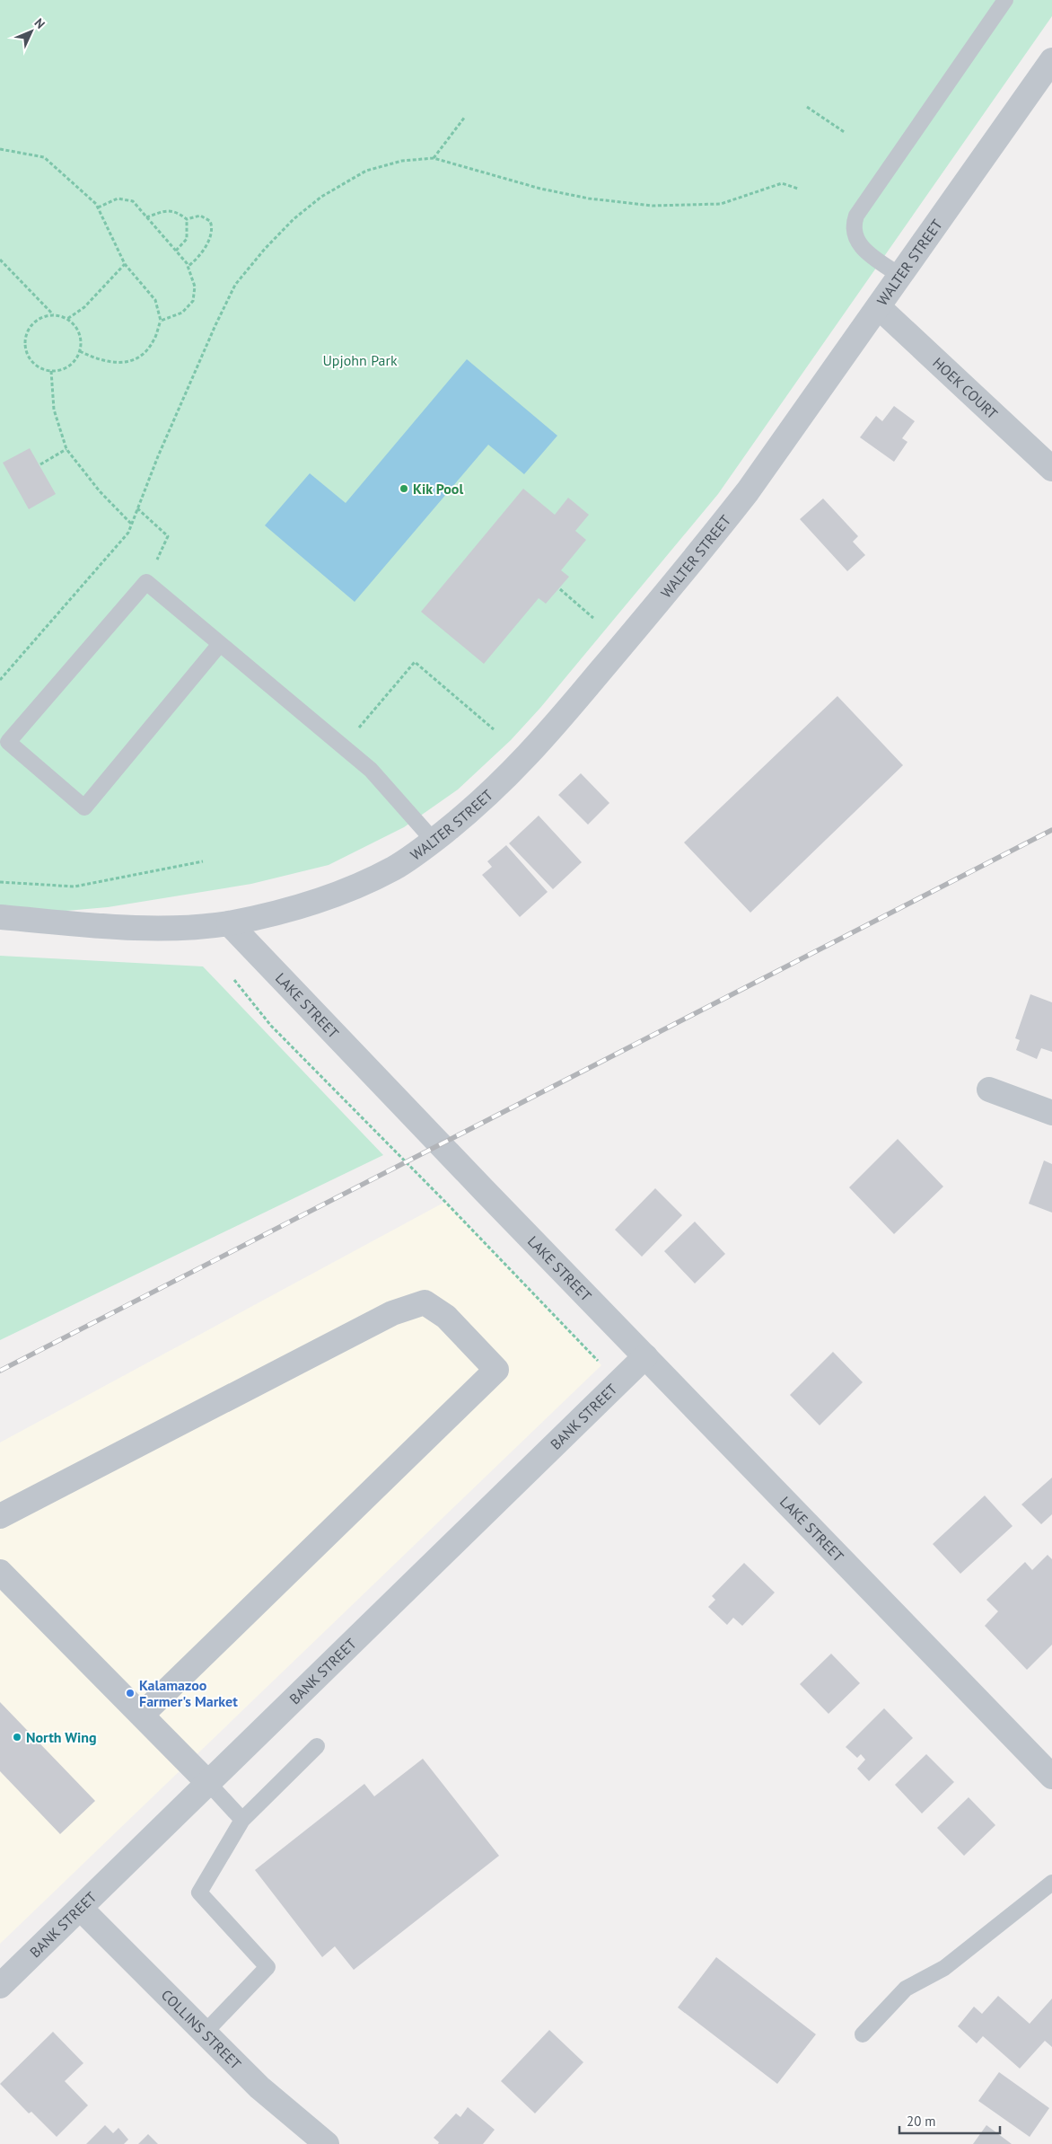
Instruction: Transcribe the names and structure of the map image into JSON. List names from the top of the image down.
{
  "streets": {
    "street": [
      "WALTER STREET",
      "HOEK COURT",
      "LAKE STREET",
      "BANK STREET",
      "COLLINS STREET"
    ]
  },
  "crossings": [
    ["WALTER STREET", "HOEK COURT"],
    ["WALTER STREET", "LAKE STREET"],
    ["LAKE STREET", "BANK STREET"],
    ["BANK STREET", "COLLINS STREET"]
  ],
  "parks": ["Upjohn Park"],
  "places": ["Kik Pool", "Kalamazoo Farmer's Market", "North Wing"],
  "scale_bar": "20 m",
  "north": "top right"
}
